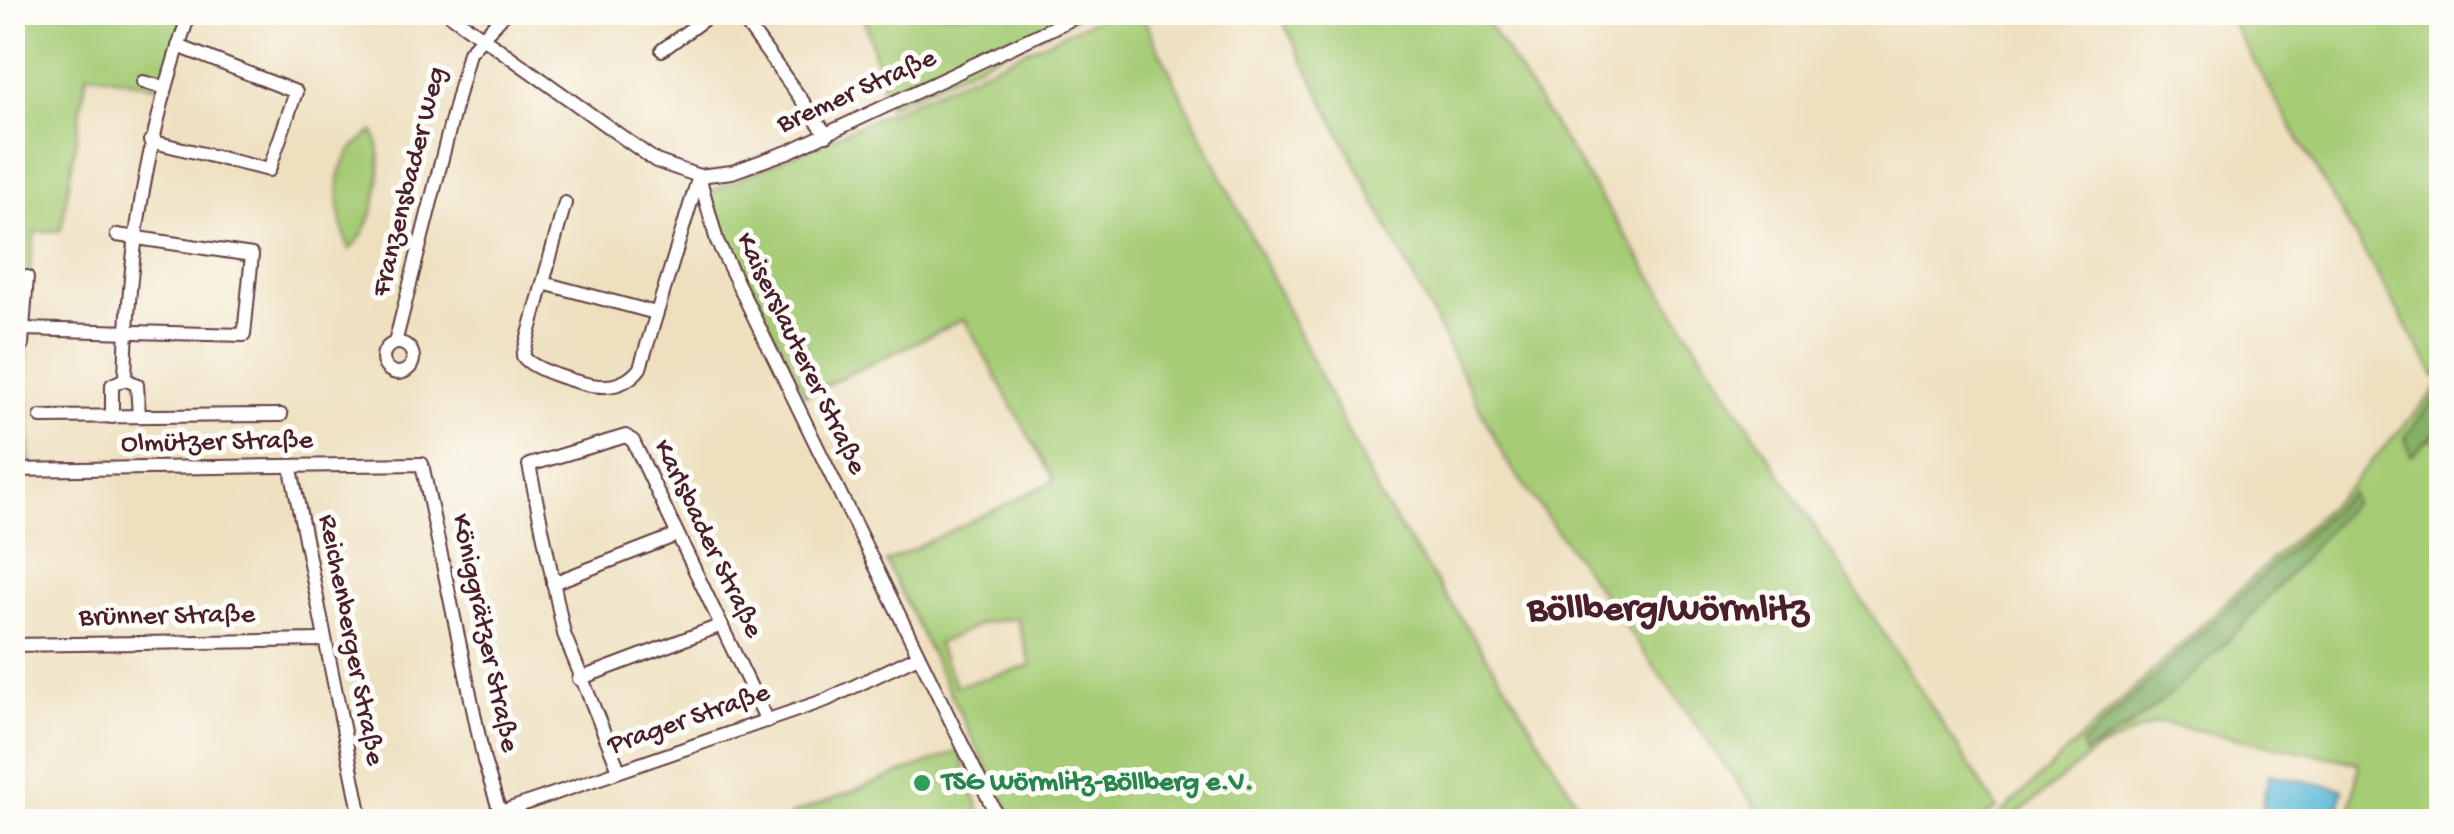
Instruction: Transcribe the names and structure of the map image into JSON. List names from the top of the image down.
{
  "streets": {
    "street": [
      "Bremer Straße",
      "Franzensbader Weg",
      "Kaiserslauterer Straße",
      "Olmützer Straße",
      "Karlsbader Straße",
      "Brünner Straße",
      "Königgrätzer Straße",
      "Reichenberger Straße",
      "Prager Straße"
    ]
  },
  "crossings": [
    ["Bremer Straße", "Kaiserslauterer Straße"],
    ["Kaiserslauterer Straße", "Prager Straße"],
    ["Olmützer Straße", "Königgrätzer Straße"],
    ["Olmützer Straße", "Reichenberger Straße"],
    ["Karlsbader Straße", "Prager Straße"],
    ["Brünner Straße", "Reichenberger Straße"],
    ["Königgrätzer Straße", "Prager Straße"]
  ],
  "districts": ["Böllberg/Wörmlitz"],
  "places": ["TSG Wörmlitz-Böllberg e.V."]
}
